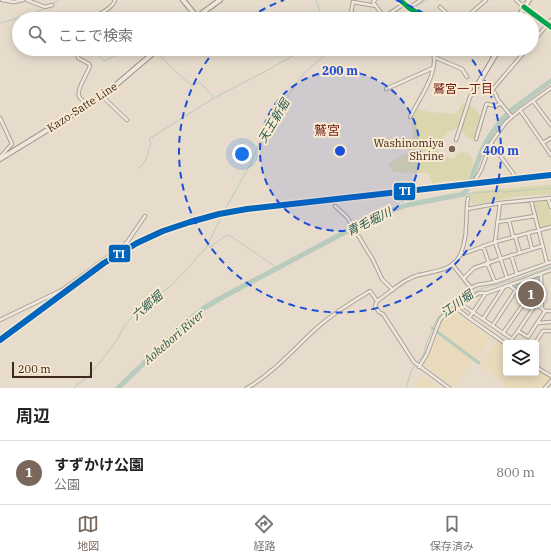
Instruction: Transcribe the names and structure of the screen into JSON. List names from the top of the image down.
{
  "streets": {
    "main road": ["Kazo-Satte Line"]
  },
  "districts": ["鷲宮一丁目", "鷲宮"],
  "water": [
    "天王新堀",
    "青毛堀川",
    "江川堀",
    "六郷堀",
    "Aokebori River"
  ],
  "places": ["Washinomiya Shrine"],
  "lines": ["transit line TI"],
  "scale_bar": "200 m",
  "page": {
    "search": "ここで検索",
    "pins": "1",
    "scale": "200 m",
    "heading": "周辺",
    "list": [
      {
        "mark": "1",
        "name": "すずかけ公園",
        "note": "公園",
        "value": "800 m"
      }
    ],
    "nav": ["地図", "経路", "保存済み"]
  },
  "rings": ["200 m", "400 m"]
}
